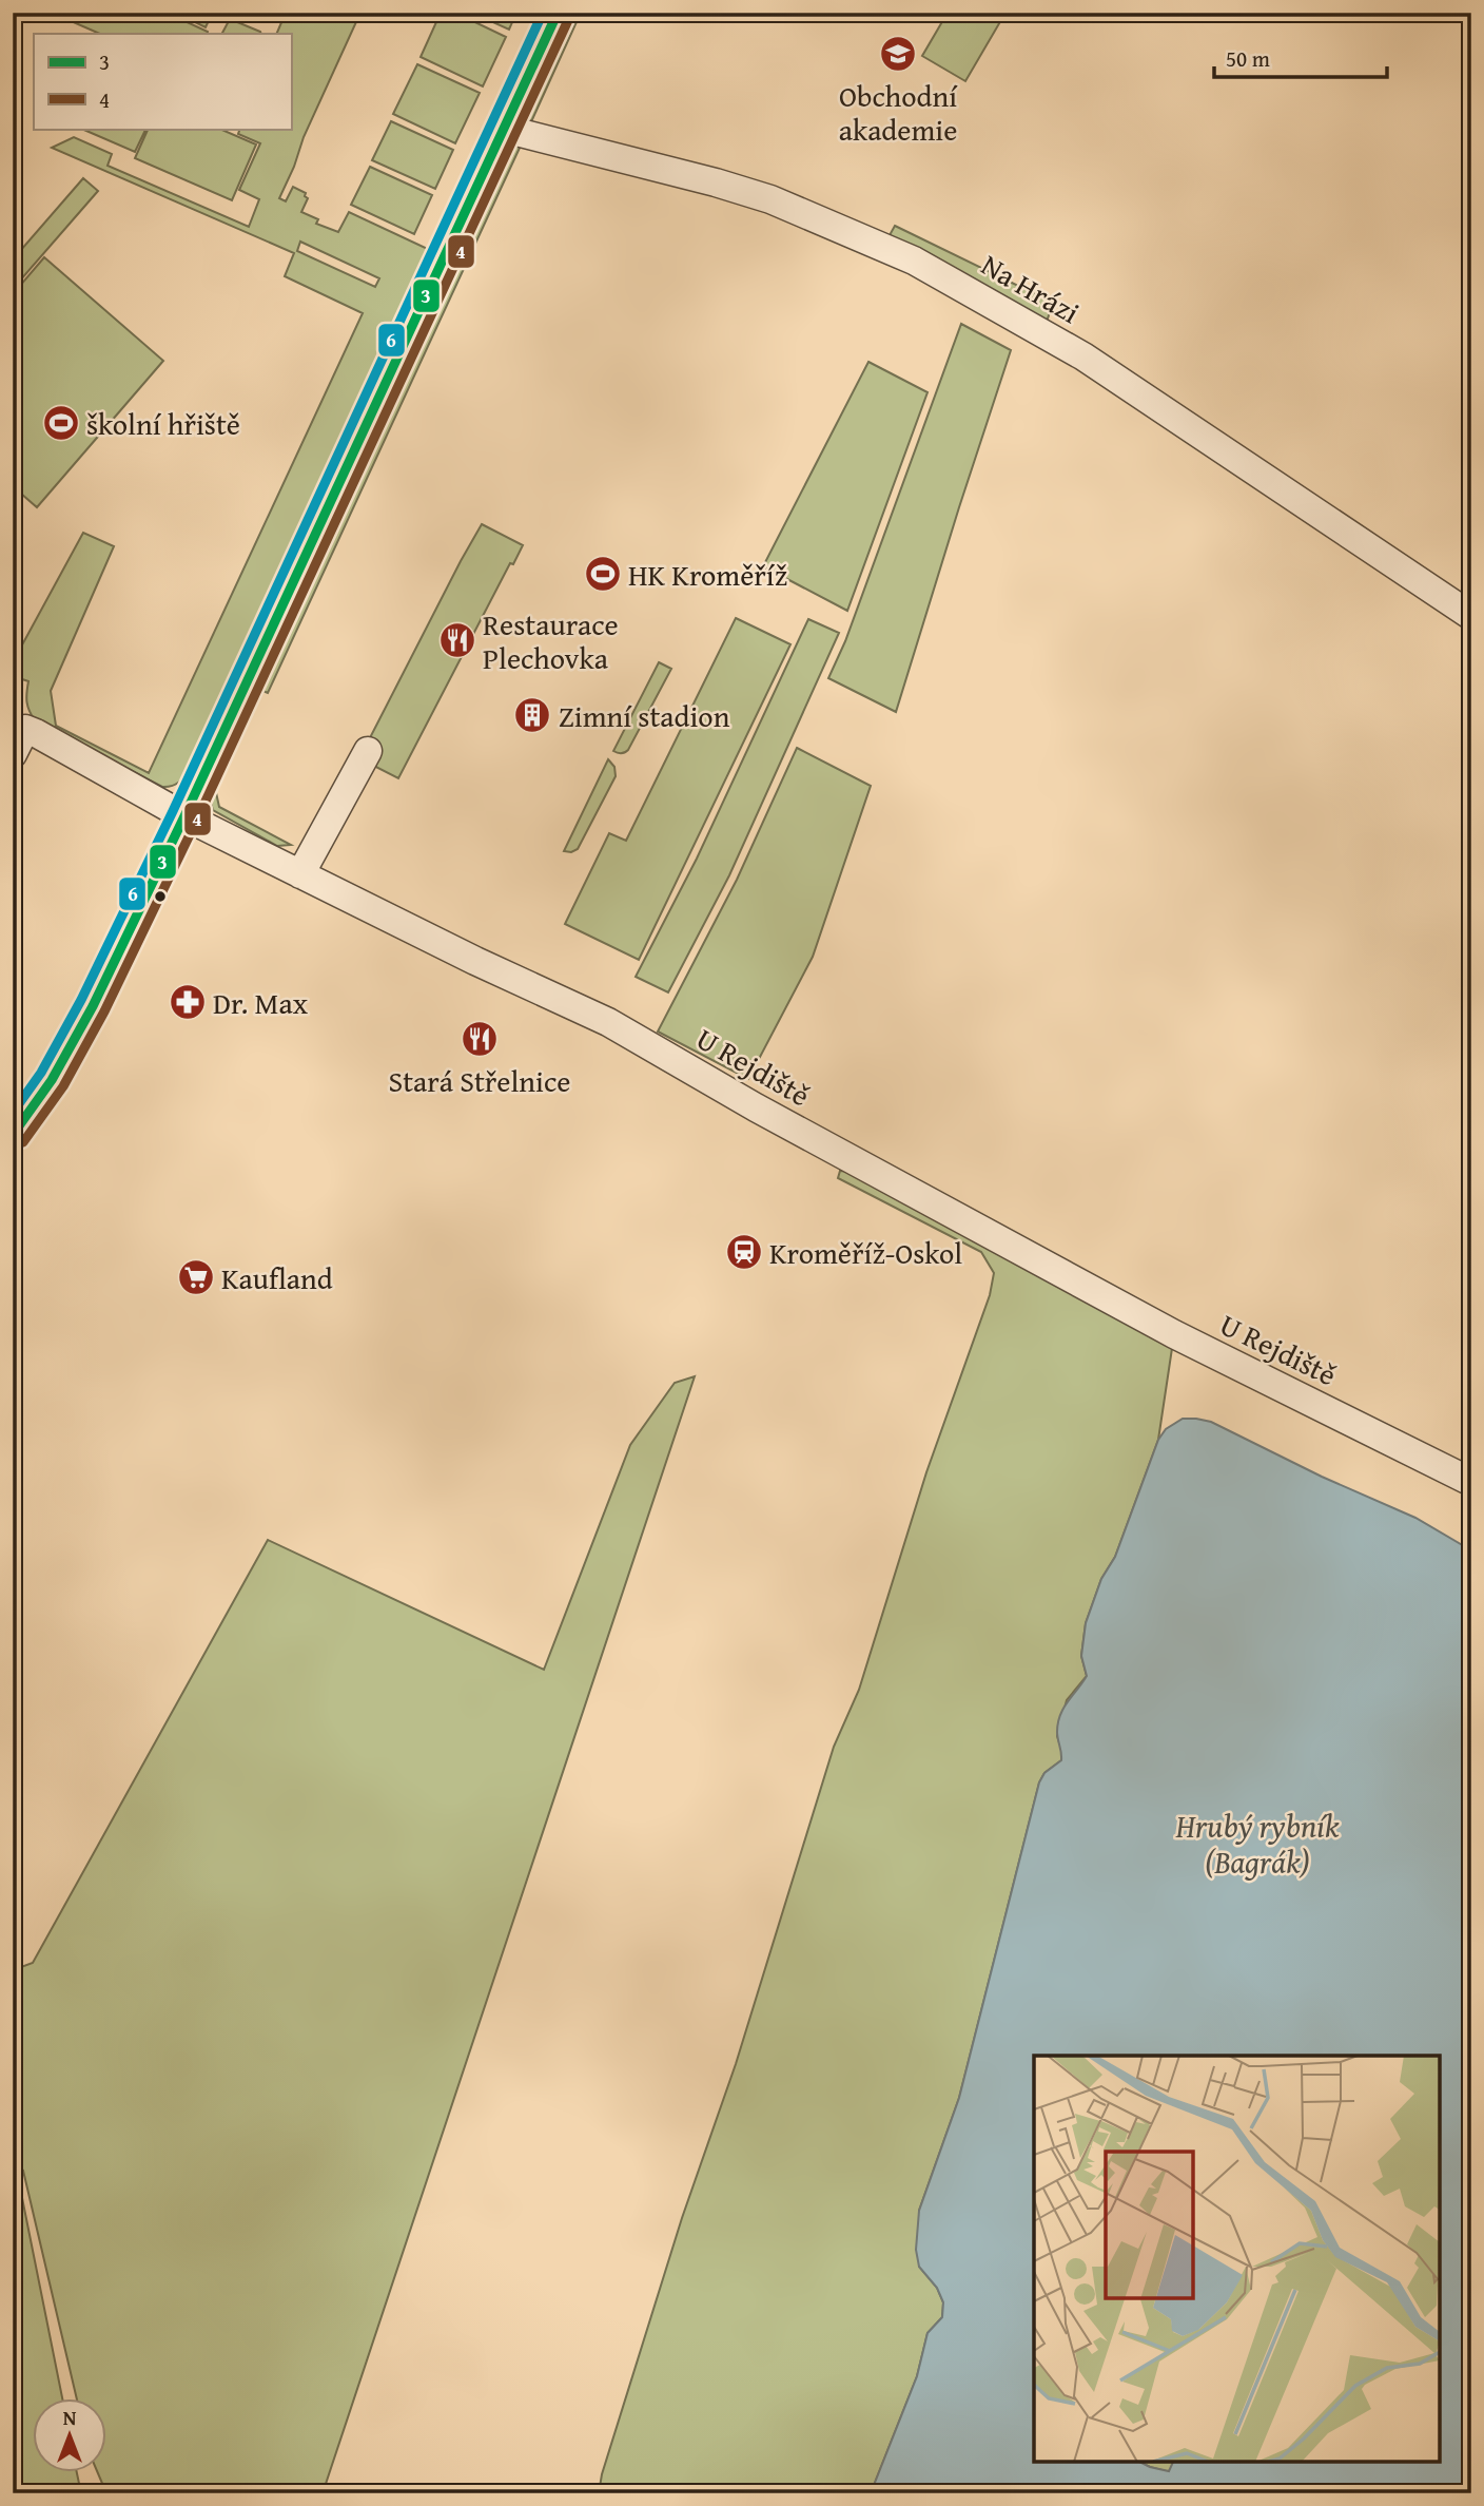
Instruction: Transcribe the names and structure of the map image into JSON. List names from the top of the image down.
{
  "streets": {
    "street": ["Na Hrázi", "U Rejdiště"]
  },
  "water": ["Hrubý rybník (Bagrák)"],
  "places": {
    "school or university": ["Obchodní akademie"],
    "sports": ["školní hřiště", "HK Kroměříž"],
    "restaurant": ["Restaurace Plechovka", "Stará Střelnice"],
    "building": ["Zimní stadion"],
    "pharmacy": ["Dr. Max"],
    "station": ["Kroměříž-Oskol"],
    "supermarket": ["Kaufland"]
  },
  "lines": ["transit line 3", "transit line 6", "transit line 4"],
  "legend": ["3", "4"],
  "scale_bar": "50 m",
  "north": "top"
}
